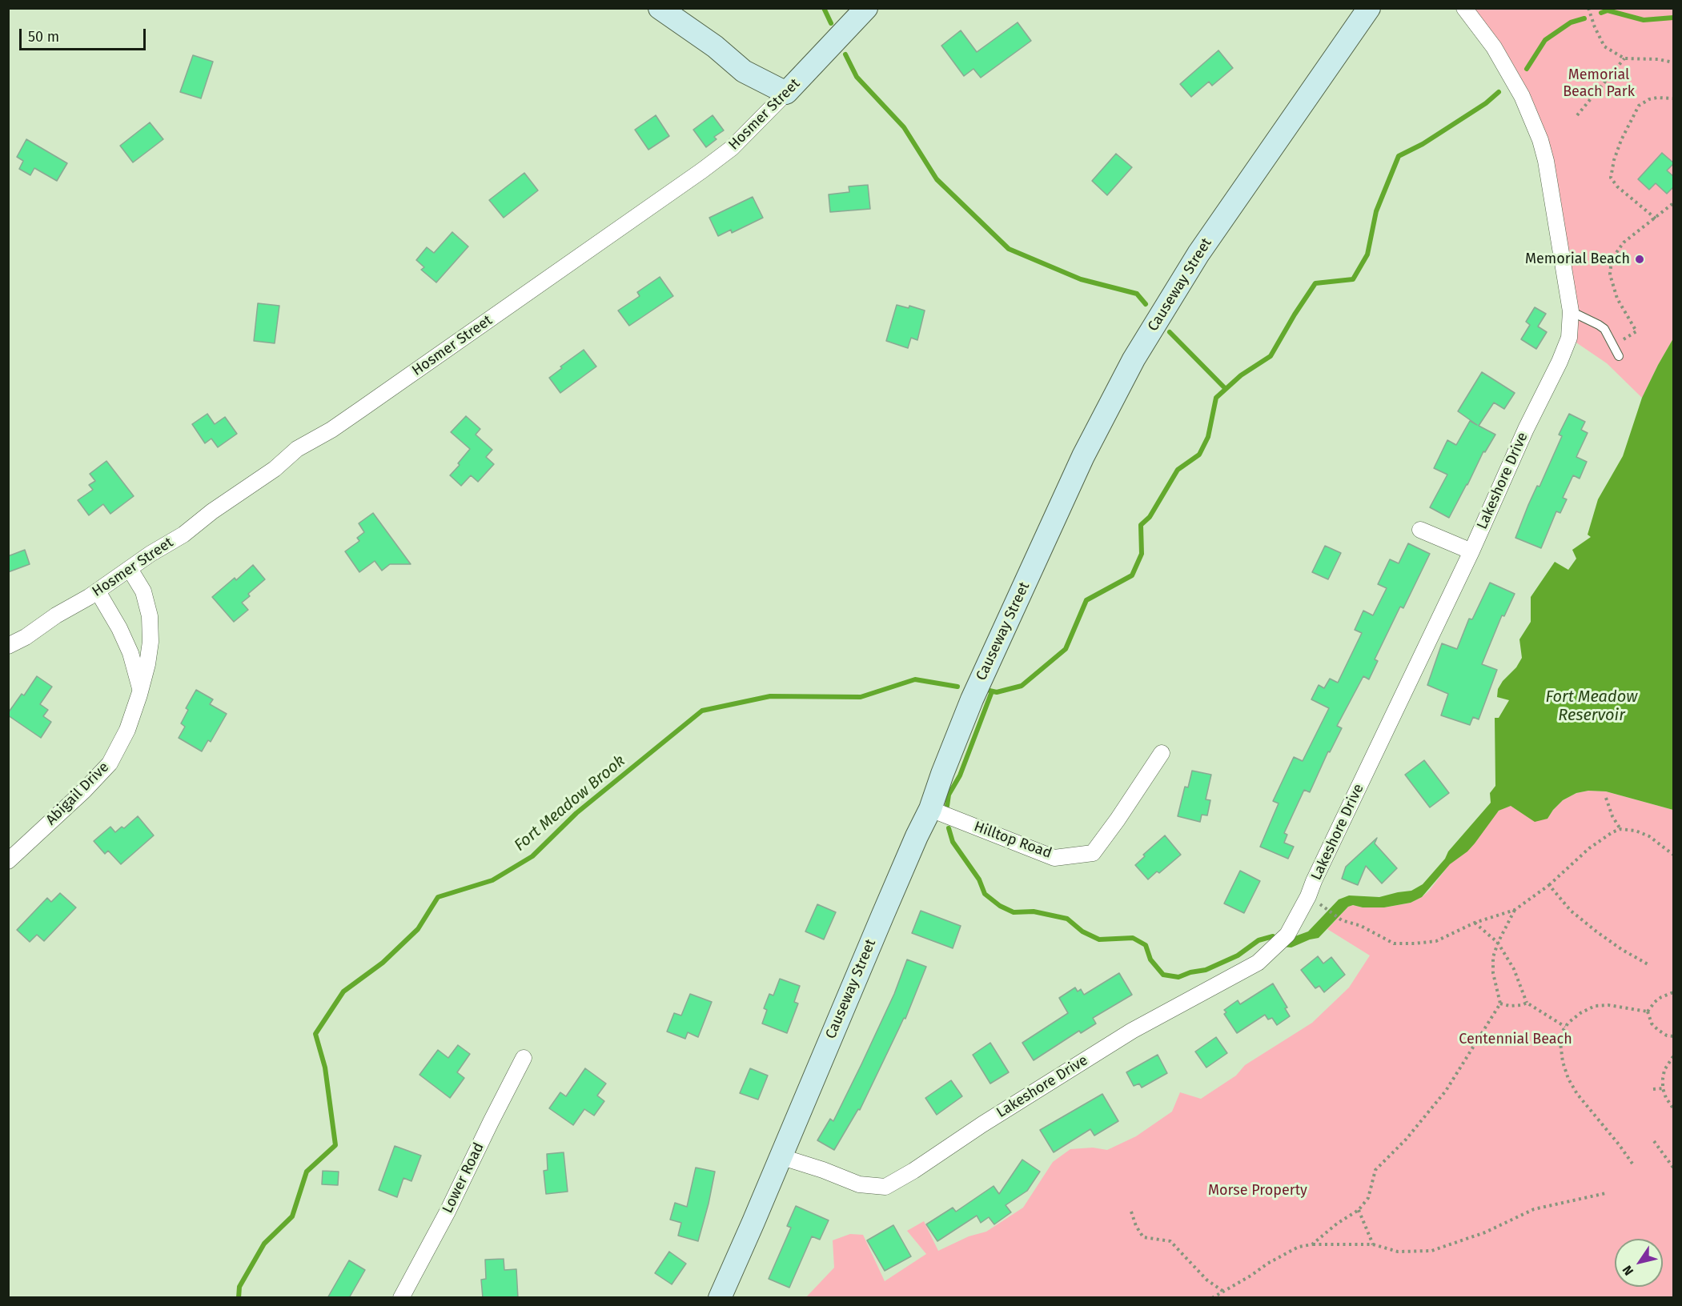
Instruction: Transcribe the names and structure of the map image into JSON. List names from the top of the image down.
{
  "streets": {
    "street": [
      "Hosmer Street",
      "Causeway Street",
      "Lakeshore Drive",
      "Abigail Drive",
      "Hilltop Road",
      "Lower Road"
    ]
  },
  "crossings": [
    ["Hosmer Street", "Abigail Drive"],
    ["Causeway Street", "Lakeshore Drive"],
    ["Causeway Street", "Hilltop Road"]
  ],
  "water": ["Fort Meadow Reservoir", "Fort Meadow Brook"],
  "parks": ["Memorial Beach Park", "Centennial Beach", "Morse Property"],
  "places": ["Memorial Beach"],
  "scale_bar": "50 m",
  "north": "bottom left"
}
